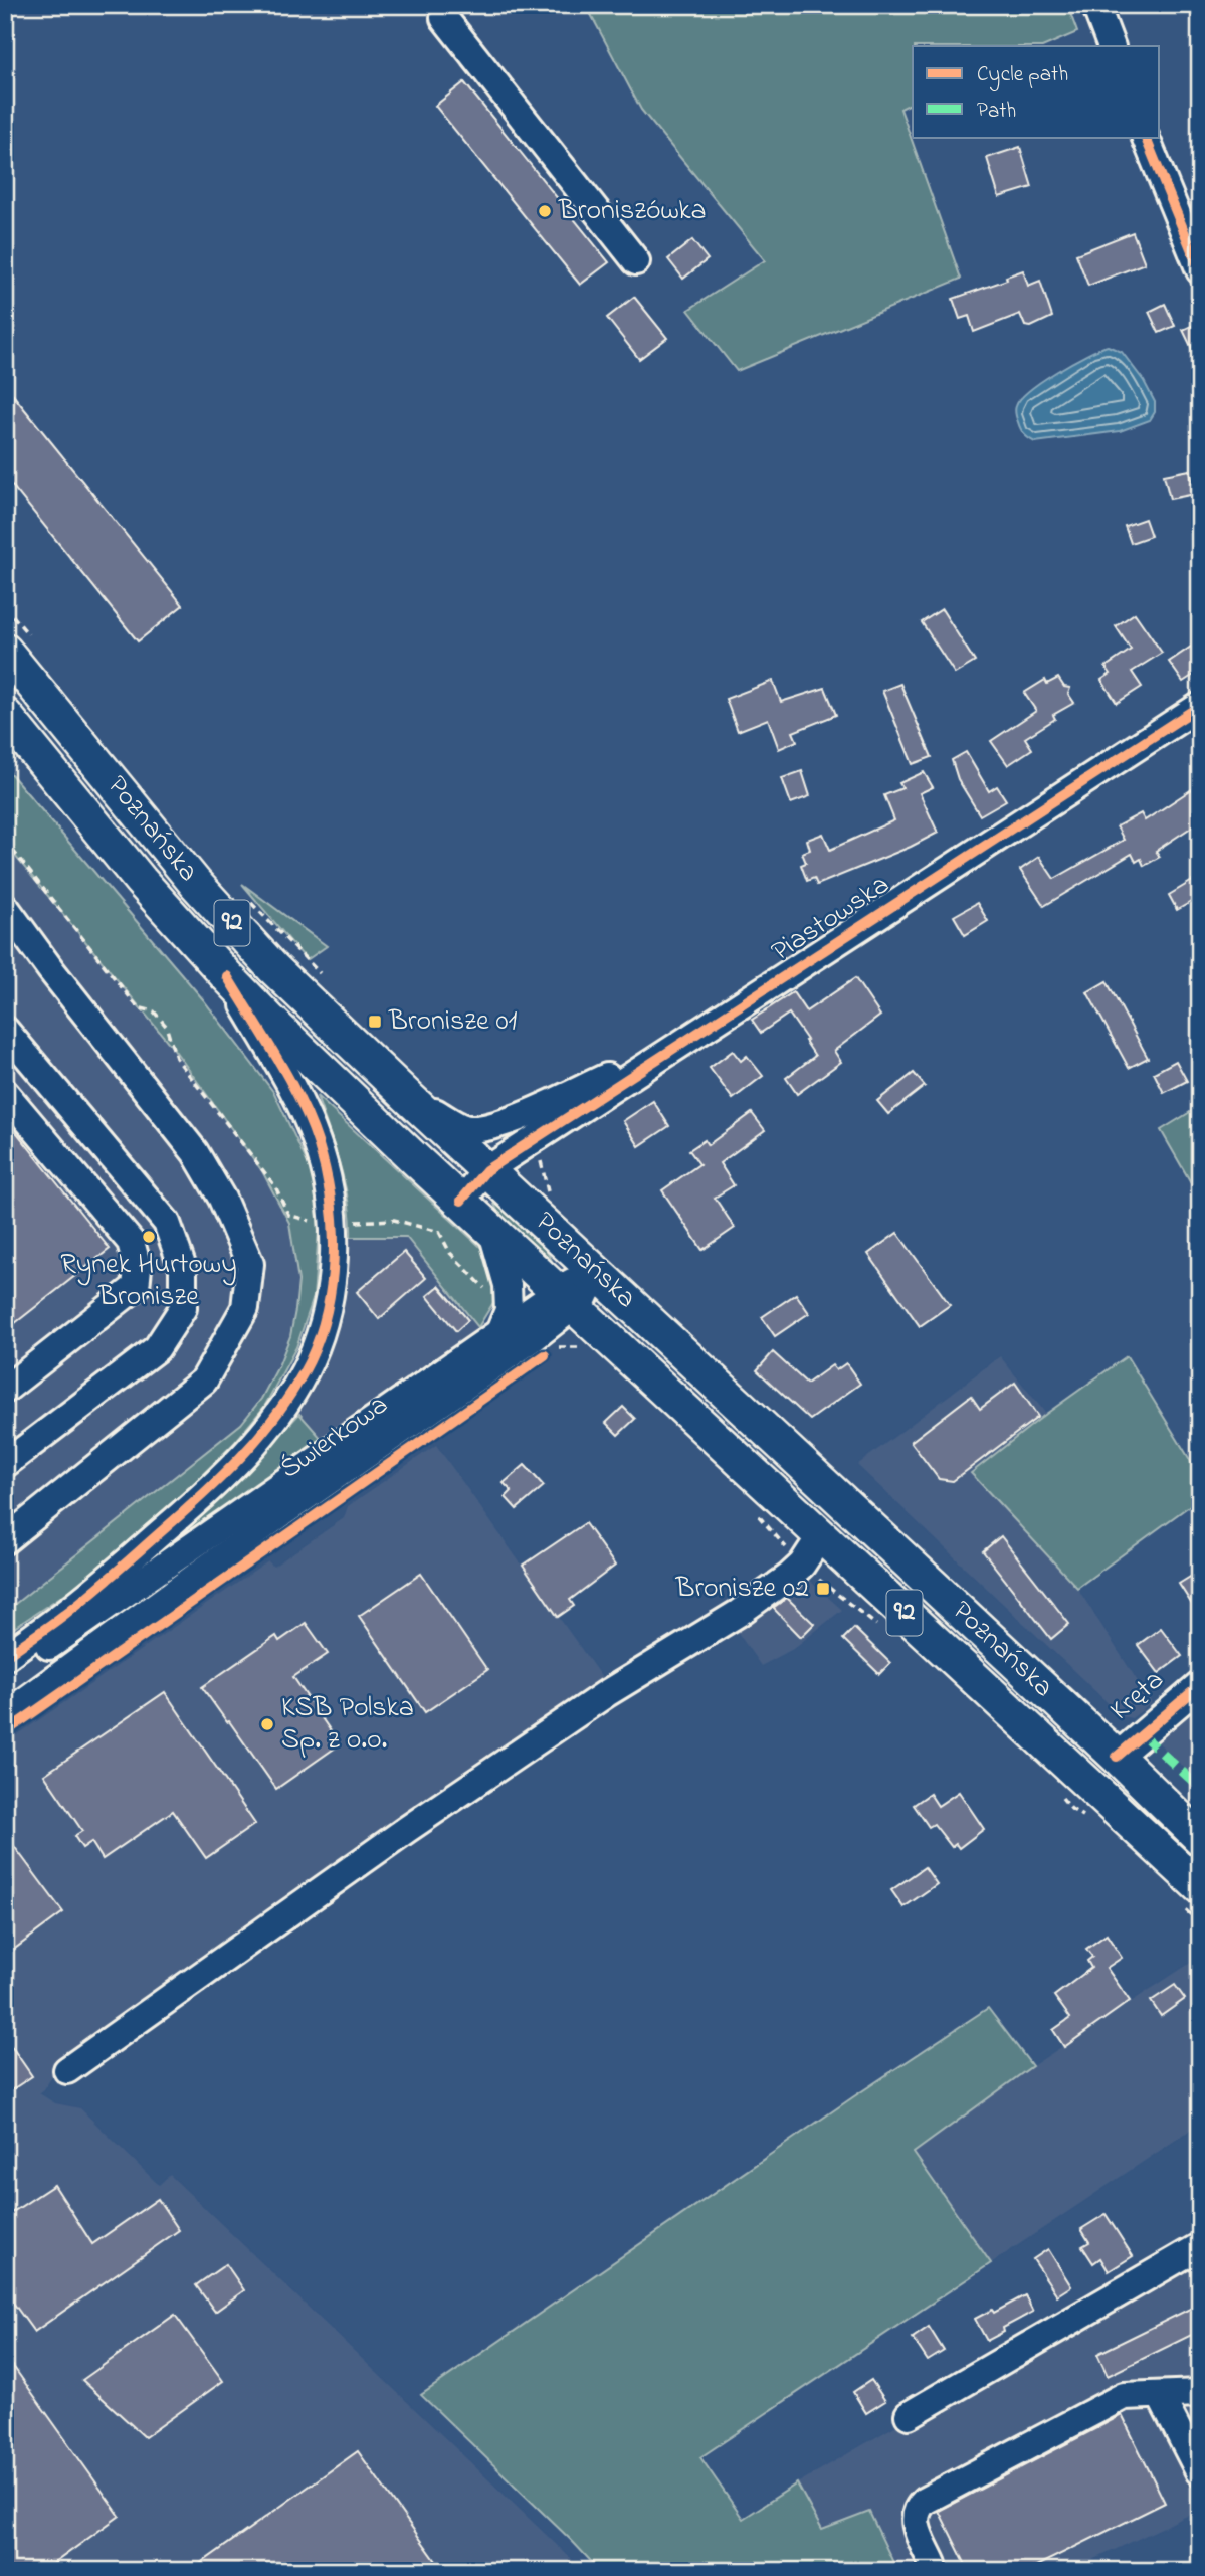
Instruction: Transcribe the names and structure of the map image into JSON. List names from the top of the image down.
{
  "streets": {
    "main road": ["Poznańska", "92"],
    "street": ["Piastowska", "Świerkowa", "Kręta"]
  },
  "crossings": [
    ["Poznańska", "Piastowska"],
    ["Poznańska", "Świerkowa"],
    ["Poznańska", "Kręta"]
  ],
  "places": {
    "other": ["Broniszówka", "Rynek Hurtowy Bronisze", "KSB Polska Sp. z o.o."],
    "transit": ["Bronisze 01", "Bronisze 02"]
  },
  "legend": ["Cycle path", "Path"]
}
